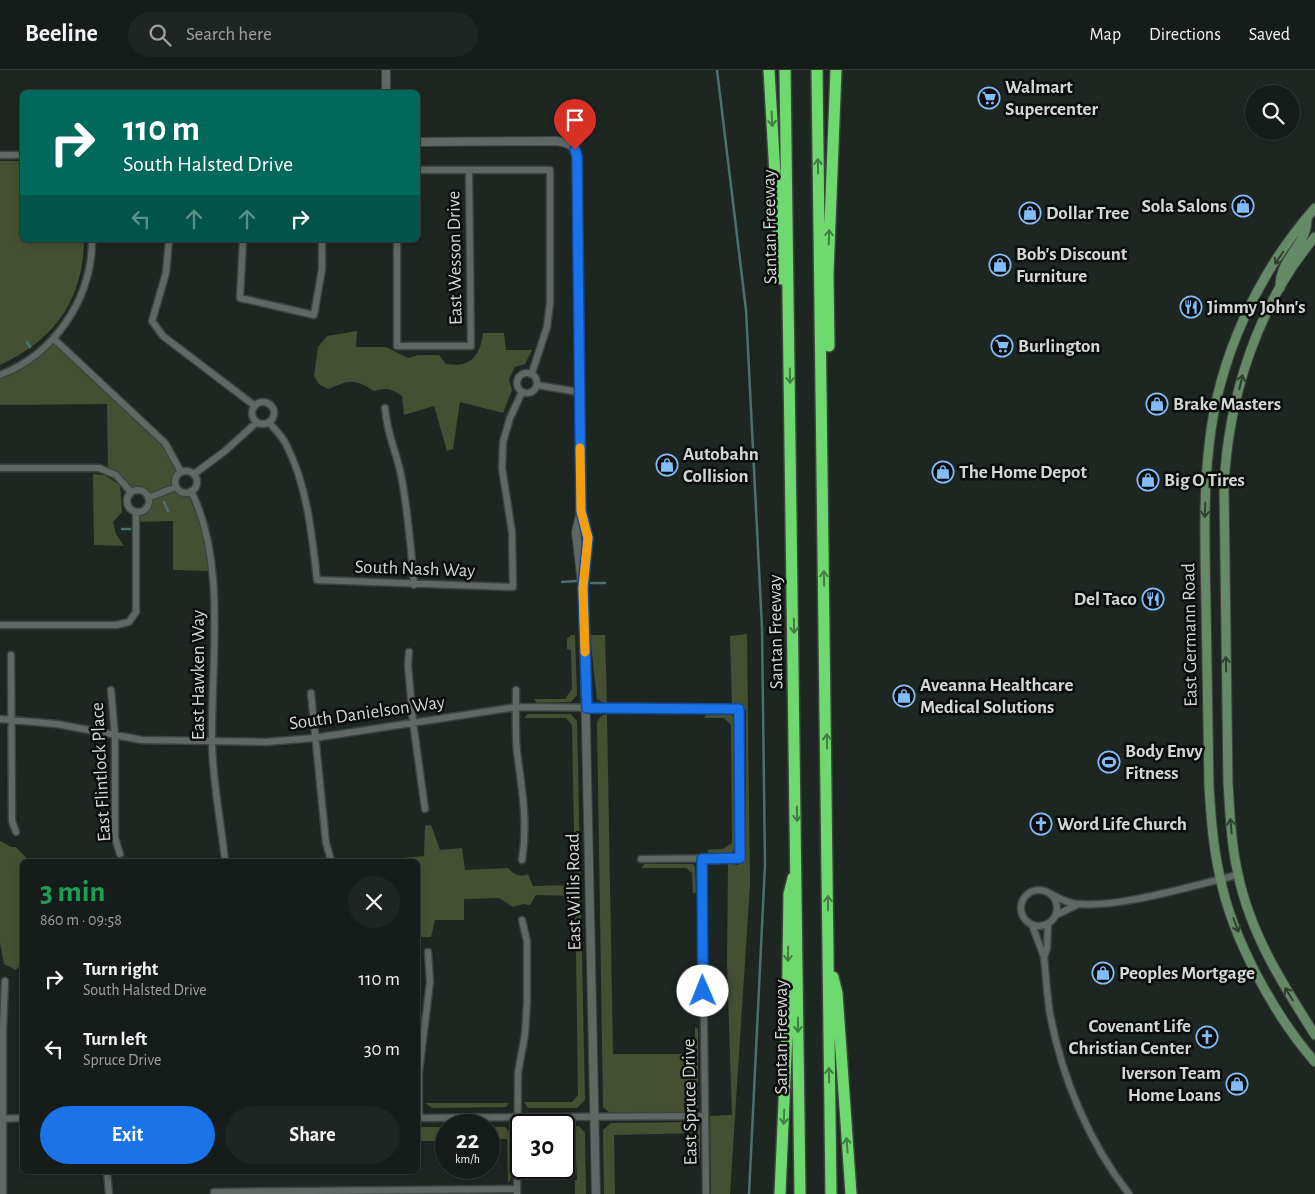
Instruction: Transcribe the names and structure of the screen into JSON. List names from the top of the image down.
{
  "streets": {
    "highway": ["Santan Freeway"],
    "main road": ["East Germann Road"],
    "street": [
      "East Wesson Drive",
      "South Nash Way",
      "East Hawken Way",
      "South Danielson Way",
      "East Flintlock Place",
      "East Willis Road",
      "East Spruce Drive"
    ]
  },
  "crossings": [
    ["East Hawken Way", "South Danielson Way"],
    ["South Danielson Way", "East Flintlock Place"],
    ["South Danielson Way", "East Willis Road"],
    ["South Danielson Way", "East Spruce Drive"]
  ],
  "places": {
    "supermarket": ["Walmart Supercenter", "Burlington"],
    "shop": [
      "Sola Salons",
      "Dollar Tree",
      "Bob's Discount Furniture",
      "Brake Masters",
      "Autobahn Collision",
      "The Home Depot",
      "Big O Tires",
      "Aveanna Healthcare Medical Solutions",
      "Peoples Mortgage",
      "Iverson Team Home Loans"
    ],
    "restaurant": ["Jimmy John's", "Del Taco"],
    "sports": ["Body Envy Fitness"],
    "church": ["Word Life Church", "Covenant Life Christian Center"]
  },
  "page": {
    "header": "Beeline",
    "search": "Search here",
    "nav": ["Map", "Directions", "Saved"],
    "turn": ["110 m", "South Halsted Drive"],
    "heading": ["3 min", "860 m · 09:58"],
    "list": [
      {
        "name": "Turn right",
        "note": "South Halsted Drive",
        "value": "110 m"
      },
      {
        "name": "Turn left",
        "note": "Spruce Drive",
        "value": "30 m"
      }
    ],
    "buttons": ["Exit", "Share"],
    "speed": "22 km/h",
    "limit": "30"
  }
}
